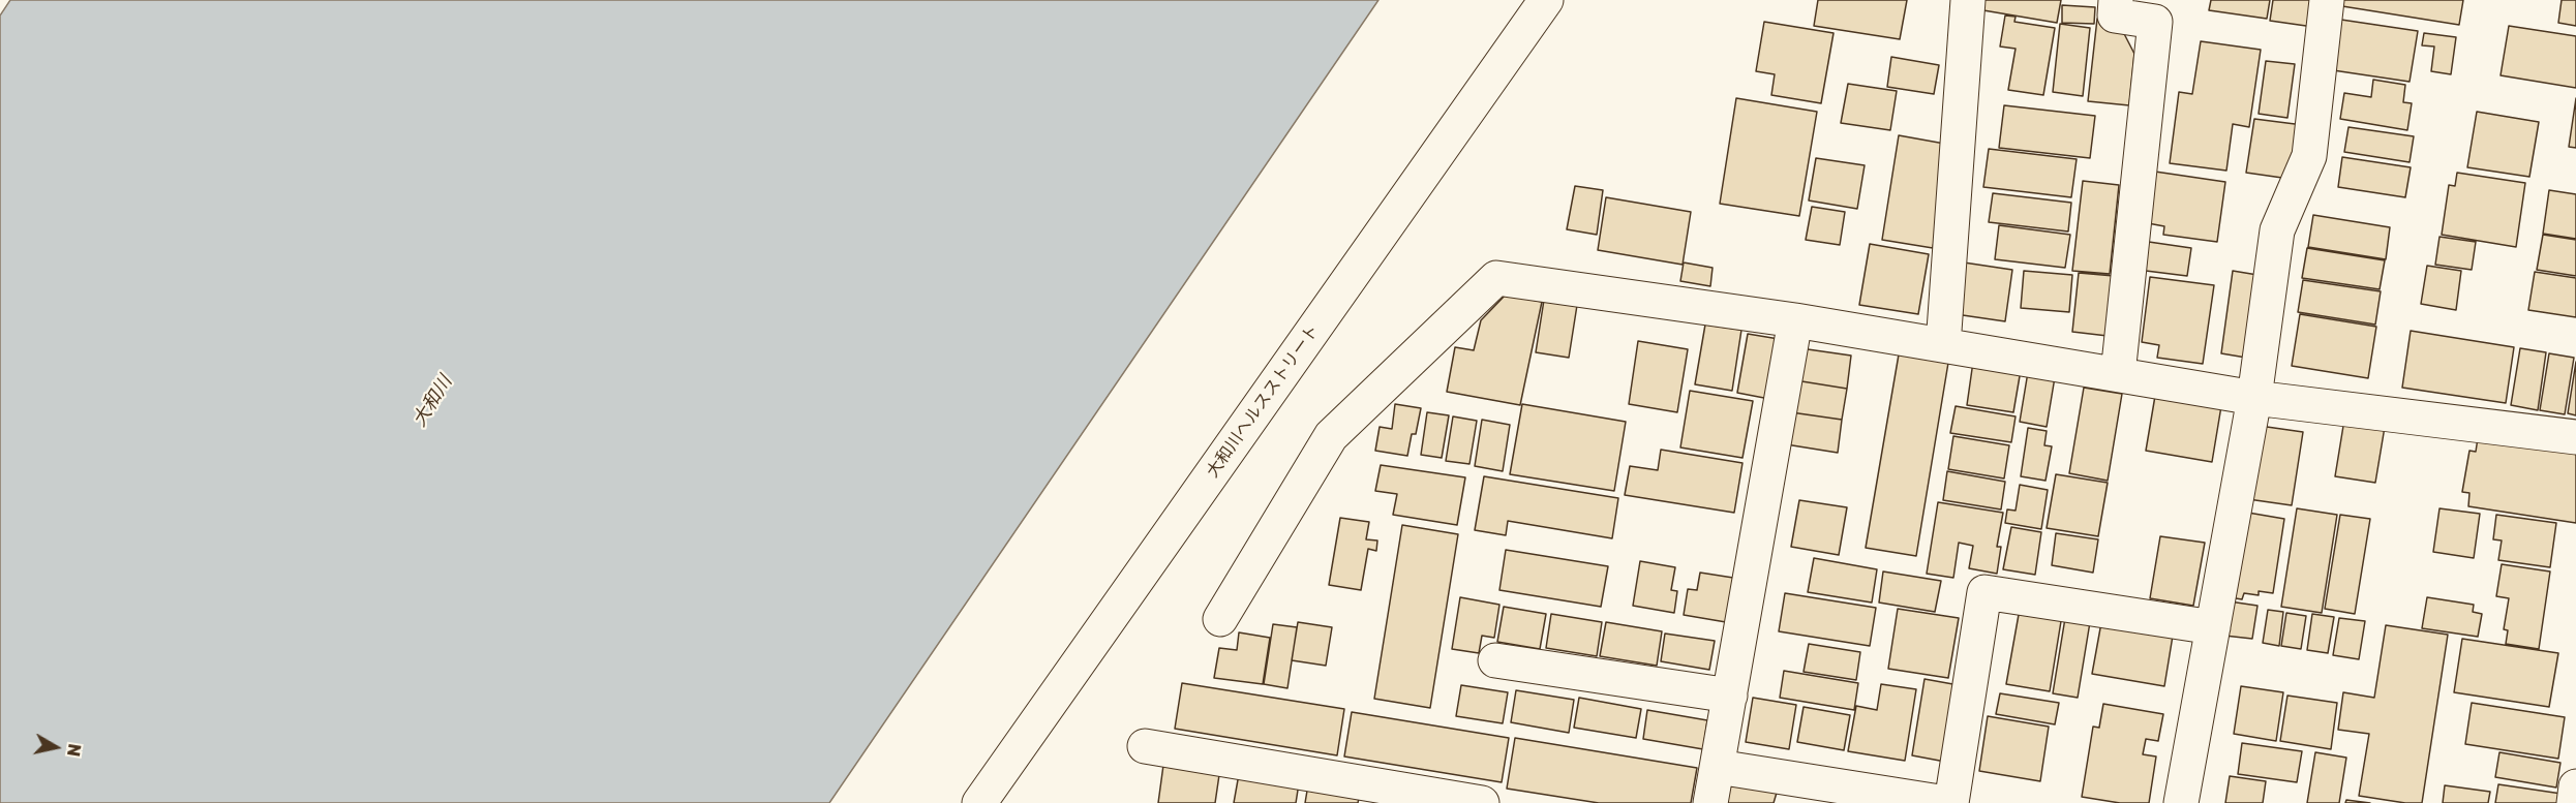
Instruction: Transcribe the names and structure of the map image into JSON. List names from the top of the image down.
{
  "streets": {
    "street": ["大和川ヘルスストリート"]
  },
  "water": ["大和川"],
  "north": "right"
}
